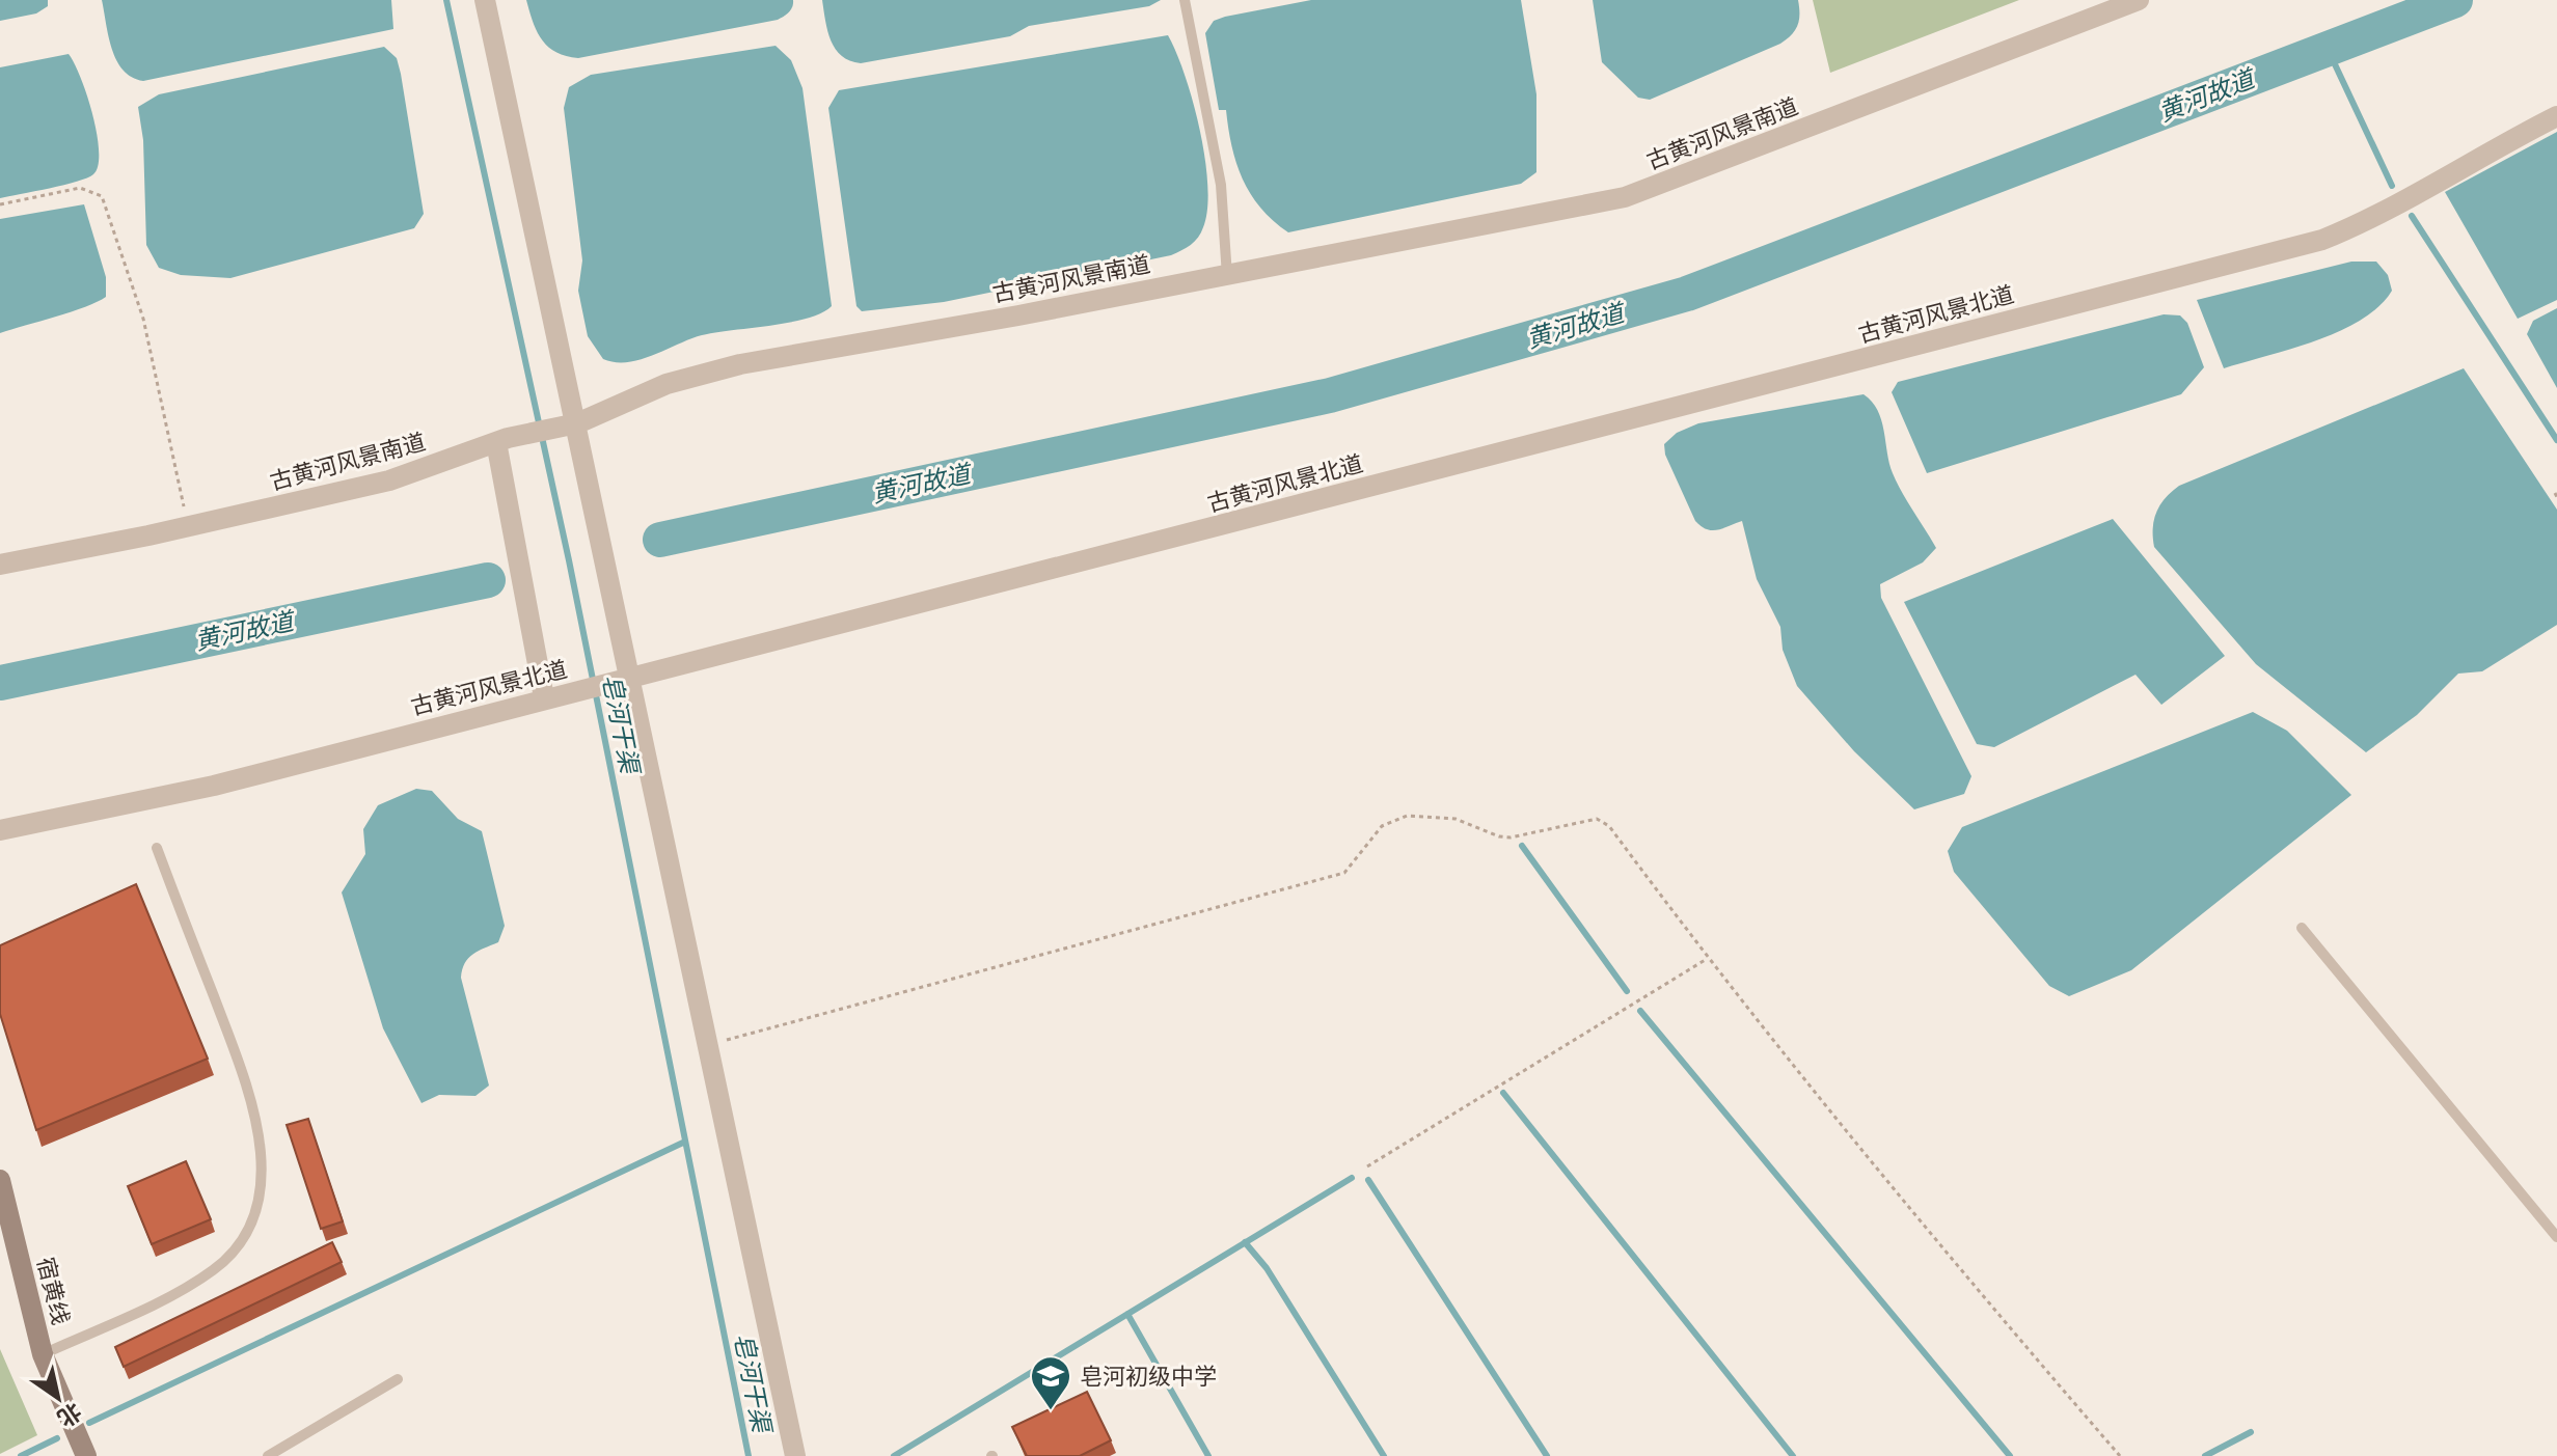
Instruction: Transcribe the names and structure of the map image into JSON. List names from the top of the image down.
{
  "streets": {
    "main road": ["宿黄线"],
    "street": ["古黄河风景南道", "古黄河风景北道"]
  },
  "water": ["黄河故道", "皂河干渠"],
  "places": {
    "school or university": ["皂河初级中学"]
  },
  "north": "bottom right"
}
